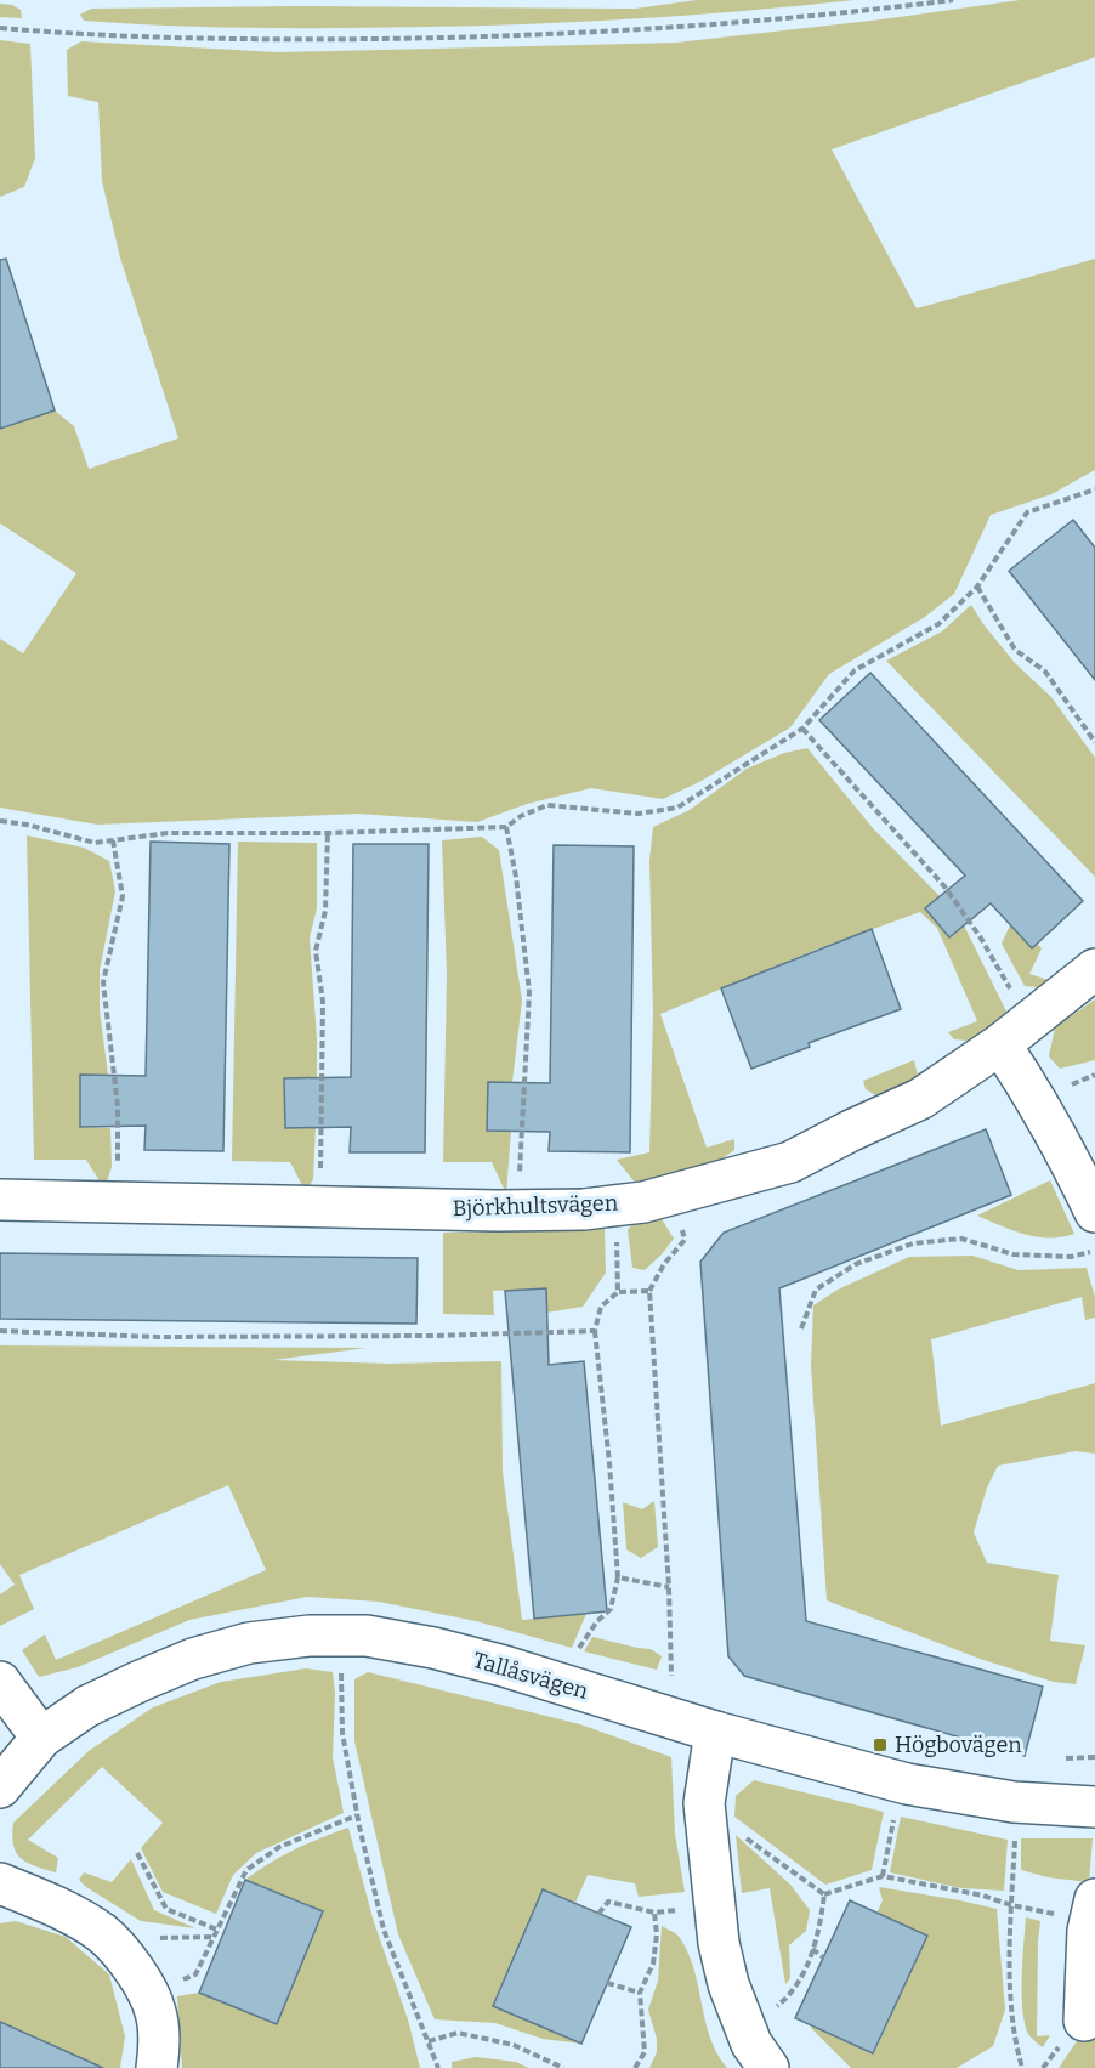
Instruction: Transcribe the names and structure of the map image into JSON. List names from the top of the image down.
{
  "streets": {
    "street": ["Björkhultsvägen", "Tallåsvägen"]
  },
  "places": {
    "transit": ["Högbovägen"]
  }
}
